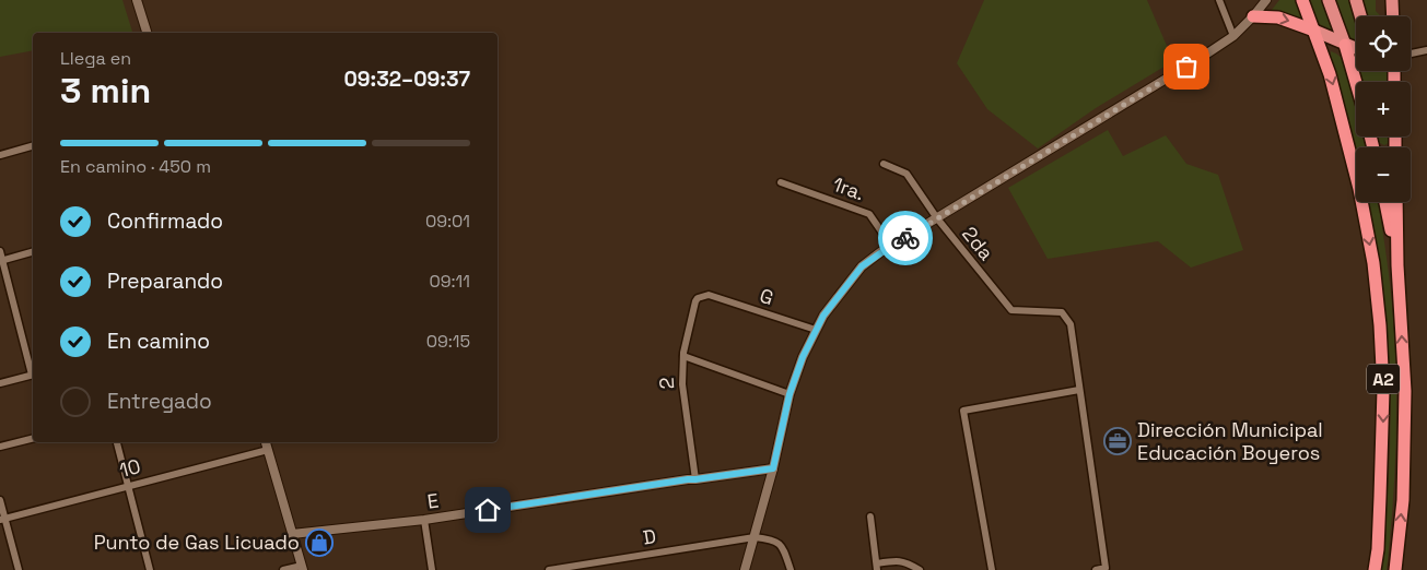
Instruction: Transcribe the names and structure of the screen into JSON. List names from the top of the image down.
{
  "streets": {
    "highway": ["A2"],
    "street": [
      "1ra.",
      "2da",
      "G",
      "2",
      "10",
      "E",
      "D"
    ]
  },
  "crossings": [
    ["G", "2"],
    ["2", "E"]
  ],
  "places": {
    "office": ["Dirección Municipal Educación Boyeros"],
    "shop": ["Punto de Gas Licuado"]
  },
  "page": {
    "map_buttons": ["+", "−"],
    "heading": ["3 min", "Llega en", "09:32–09:37"],
    "bar": "En camino · 450 m",
    "list": [
      ["Confirmado", "09:01"],
      ["Preparando", "09:11"],
      ["En camino", "09:15"],
      "Entregado"
    ]
  }
}
